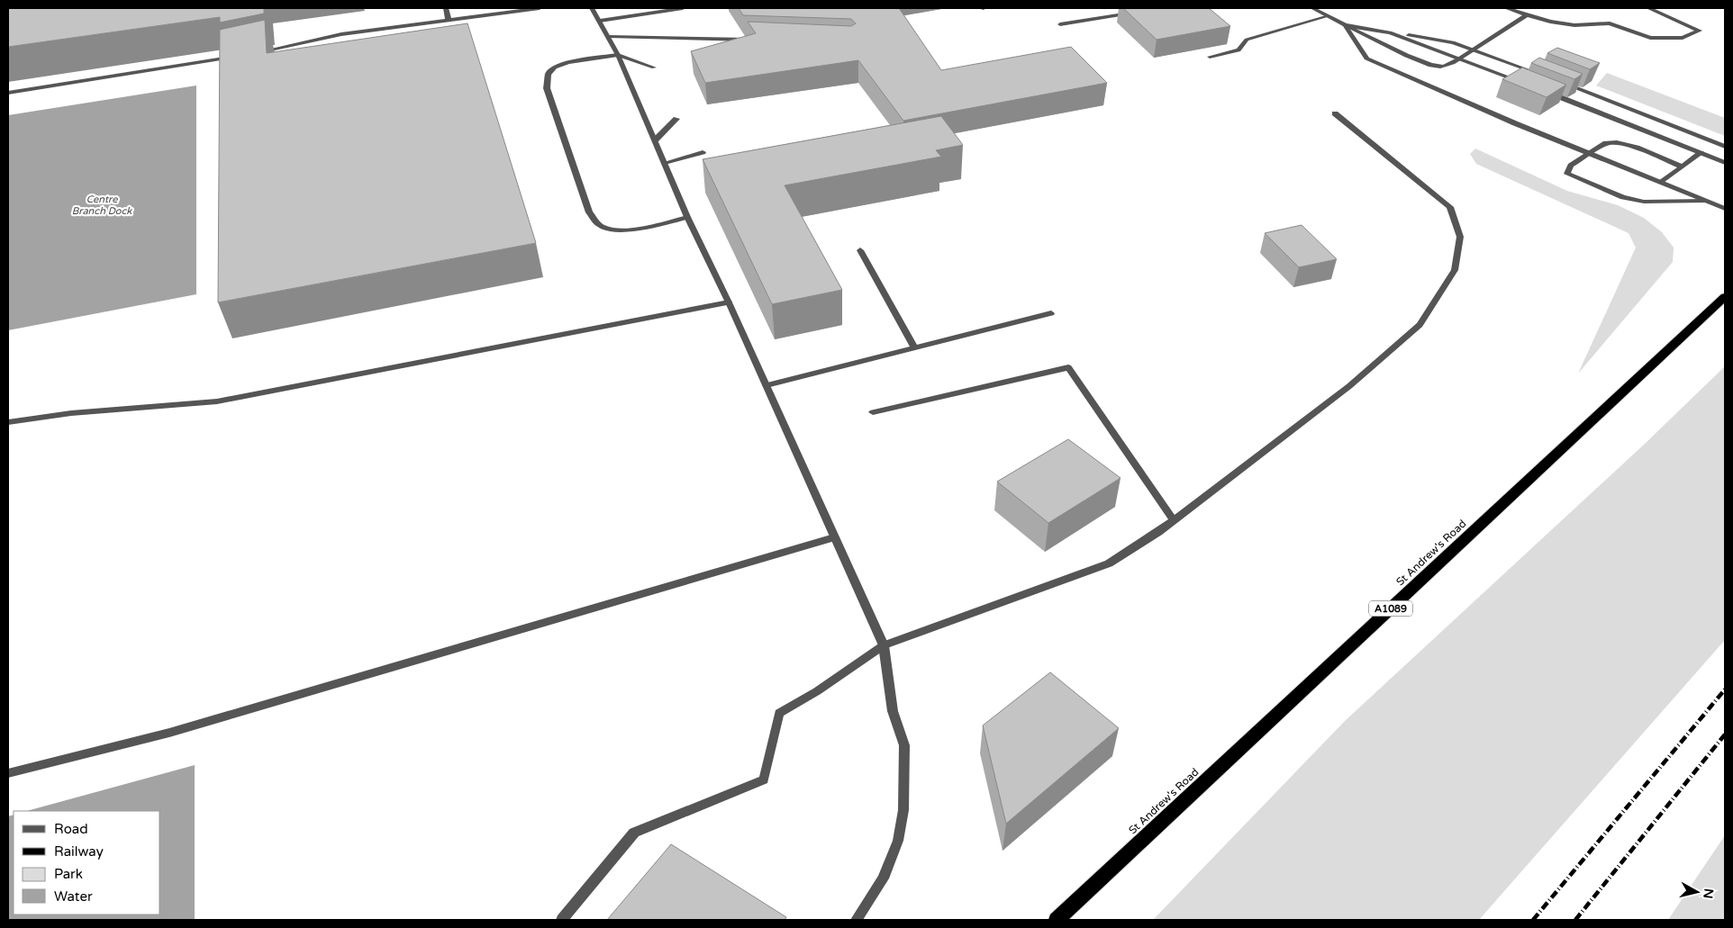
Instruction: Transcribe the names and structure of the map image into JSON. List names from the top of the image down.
{
  "streets": {
    "highway": ["St Andrew's Road", "A1089"]
  },
  "water": ["Centre Branch Dock"],
  "legend": [
    "Road",
    "Railway",
    "Park",
    "Water"
  ],
  "north": "right"
}
